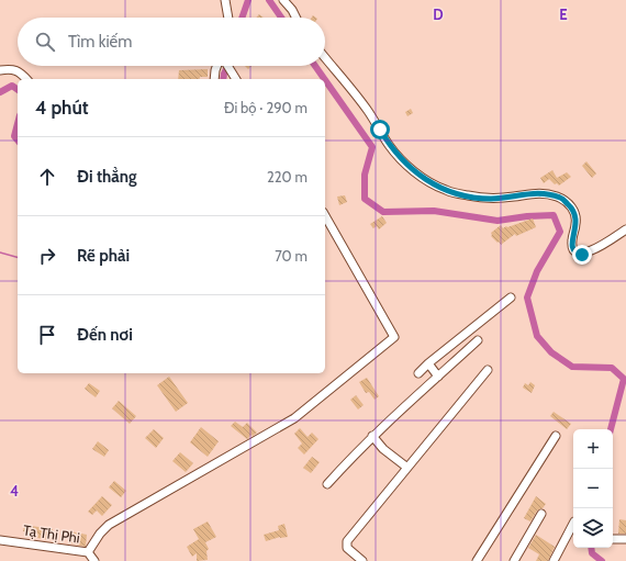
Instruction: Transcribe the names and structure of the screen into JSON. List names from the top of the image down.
{
  "streets": {
    "street": ["Tạ Thị Phi"]
  },
  "page": {
    "search": "Tìm kiếm",
    "heading": ["4 phút", "Đi bộ · 290 m"],
    "list": [
      ["Đi thẳng", "220 m"],
      ["Rẽ phải", "70 m"],
      "Đến nơi"
    ],
    "map_buttons": ["+", "−"]
  },
  "grid": {
    "columns": ["D", "E"],
    "rows": ["4"]
  }
}
